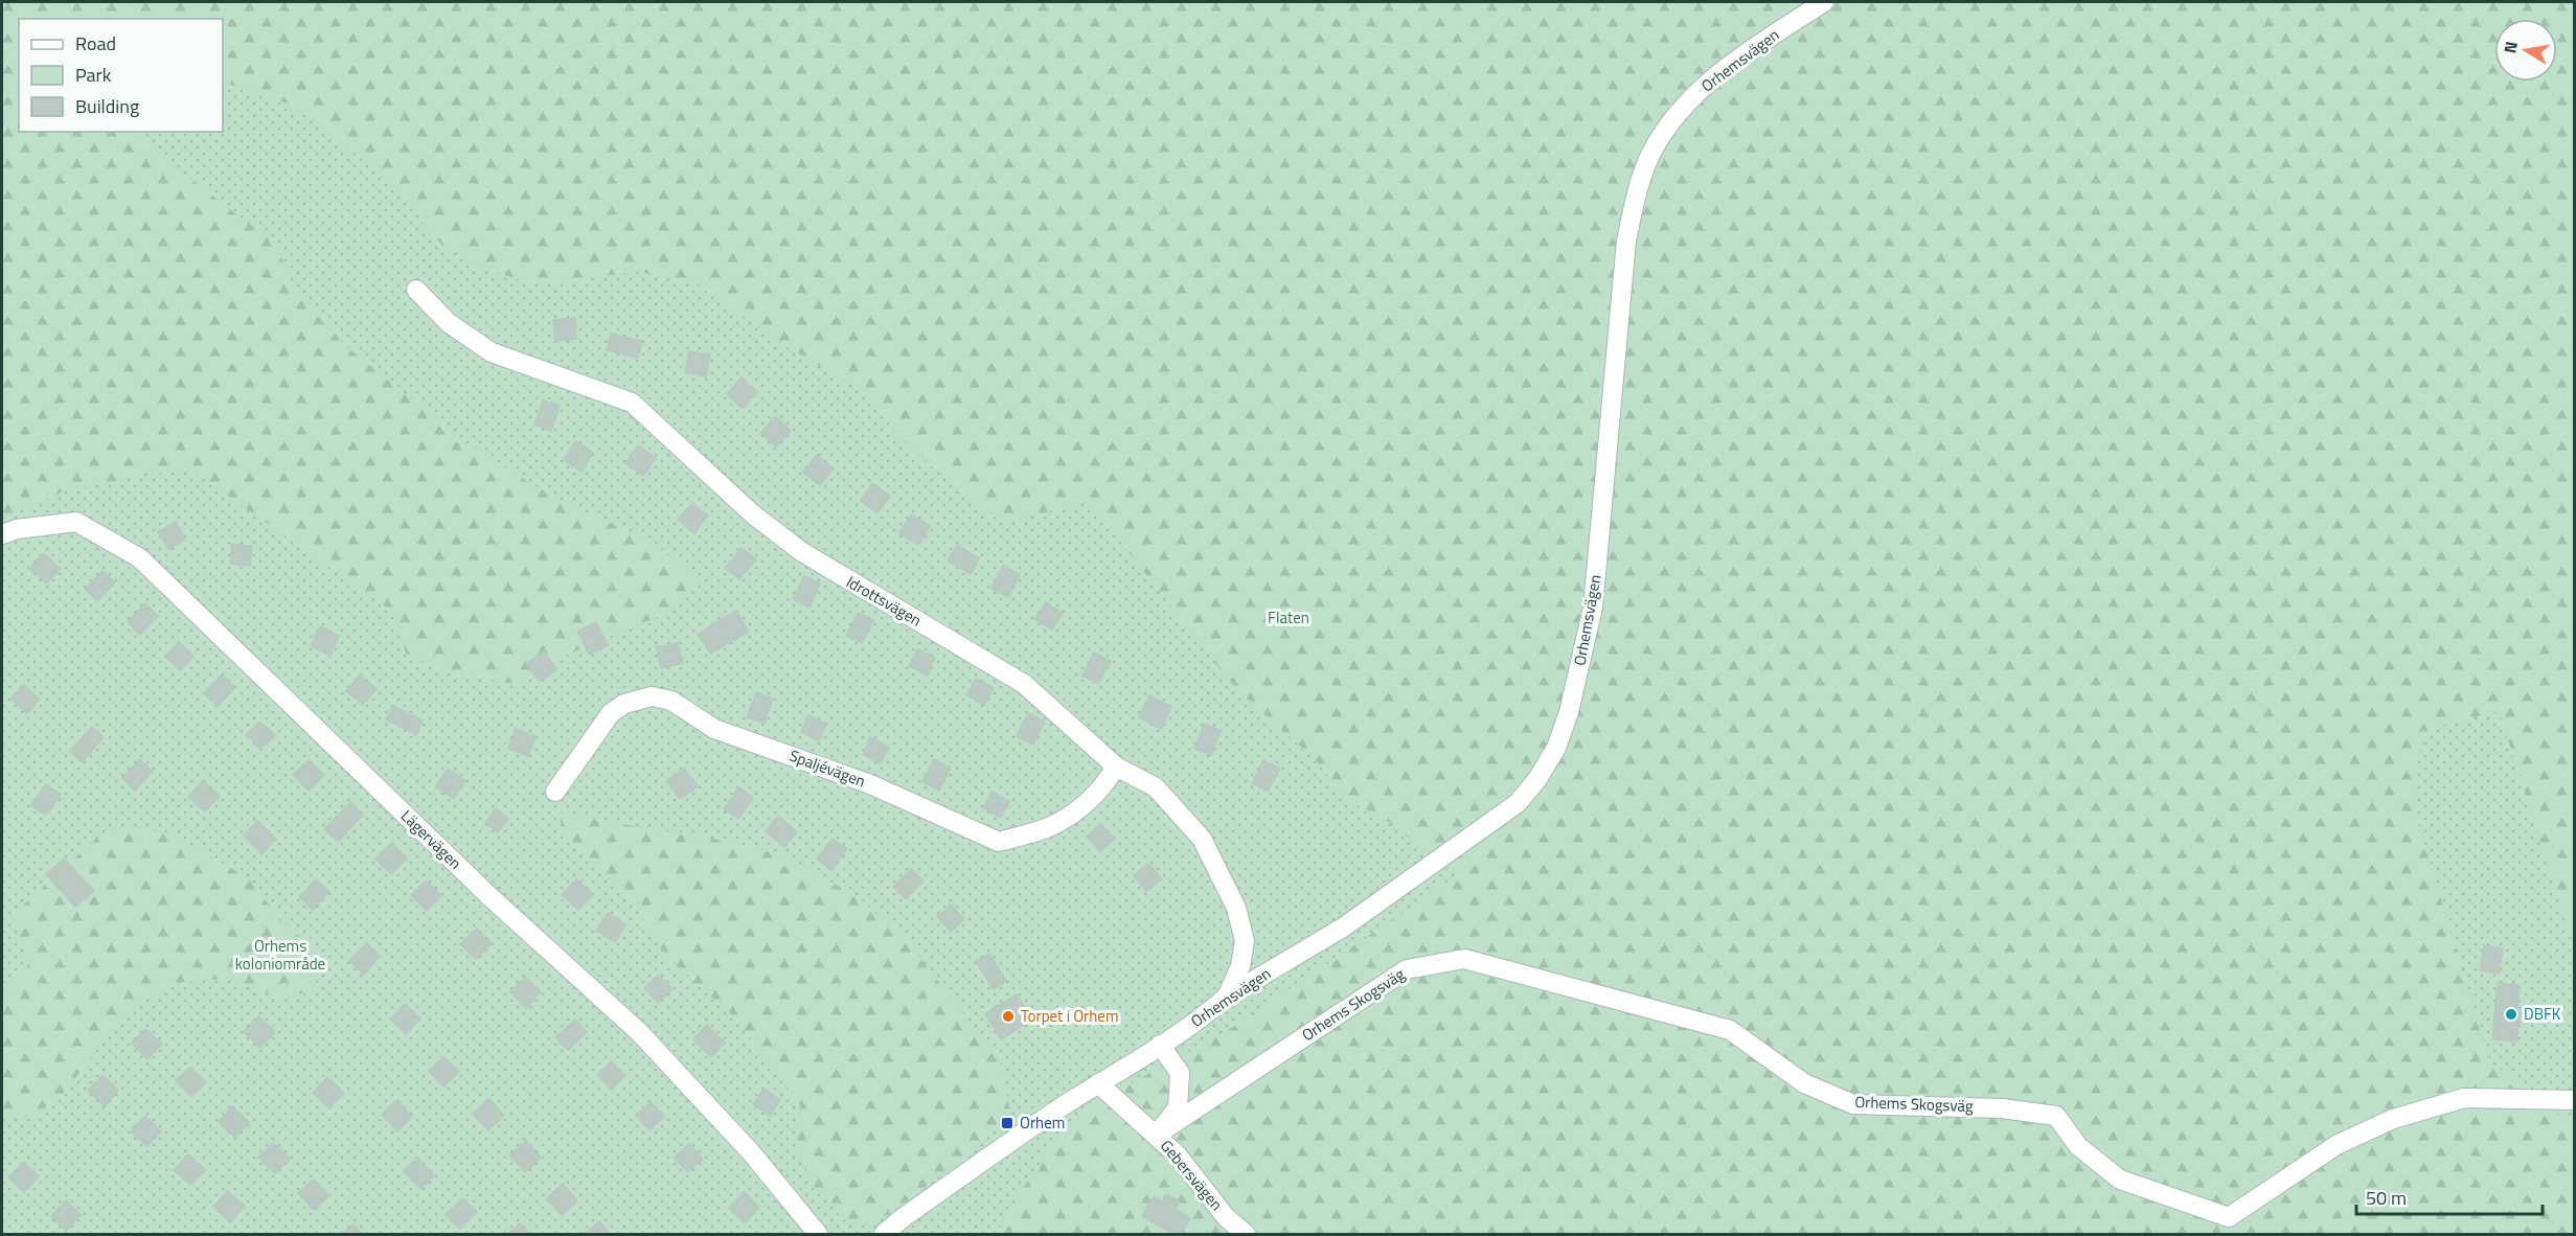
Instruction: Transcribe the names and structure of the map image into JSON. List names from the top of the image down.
{
  "streets": {
    "street": [
      "Orhemsvägen",
      "Idrottsvägen",
      "Spaljévägen",
      "Lägervägen",
      "Orhems Skogsväg",
      "Gebersvägen"
    ]
  },
  "crossings": [
    ["Orhemsvägen", "Idrottsvägen"],
    ["Orhemsvägen", "Gebersvägen"],
    ["Idrottsvägen", "Spaljévägen"],
    ["Orhems Skogsväg", "Gebersvägen"]
  ],
  "parks": ["Flaten", "Orhems koloniområde"],
  "places": {
    "other": ["DBFK", "Torpet i Orhem"],
    "transit": ["Orhem"]
  },
  "legend": ["Road", "Park", "Building"],
  "scale_bar": "50 m",
  "north": "left"
}
